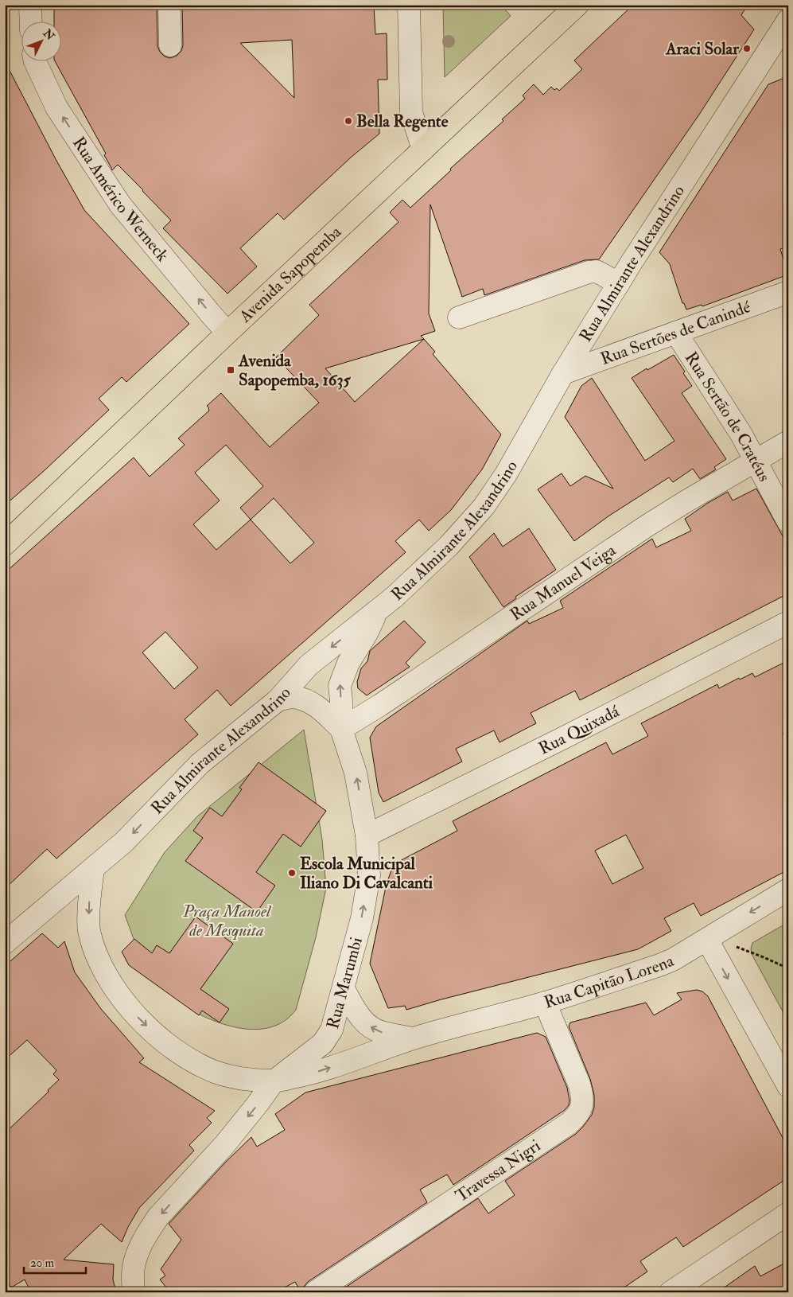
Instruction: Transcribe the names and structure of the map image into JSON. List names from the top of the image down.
{
  "streets": {
    "main road": ["Avenida Sapopemba"],
    "street": [
      "Rua Américo Werneck",
      "Rua Almirante Alexandrino",
      "Rua Sertões de Canindé",
      "Rua Sertão de Cratéus",
      "Rua Manuel Veiga",
      "Rua Quixadá",
      "Rua Capitão Lorena",
      "Rua Marumbi",
      "Travessa Nigri"
    ]
  },
  "crossings": [
    ["Rua Américo Werneck", "Avenida Sapopemba"],
    ["Rua Almirante Alexandrino", "Rua Sertões de Canindé"],
    ["Rua Almirante Alexandrino", "Rua Marumbi"],
    ["Rua Sertões de Canindé", "Rua Sertão de Cratéus"],
    ["Rua Sertão de Cratéus", "Rua Manuel Veiga"],
    ["Rua Manuel Veiga", "Rua Marumbi"],
    ["Rua Quixadá", "Rua Marumbi"],
    ["Rua Capitão Lorena", "Rua Marumbi"],
    ["Rua Capitão Lorena", "Travessa Nigri"]
  ],
  "one_way": ["Rua Américo Werneck"],
  "parks": ["Praça Manoel de Mesquita"],
  "places": {
    "other": ["Araci Solar", "Bella Regente", "Escola Municipal Iliano Di Cavalcanti"],
    "transit": ["Avenida Sapopemba, 1635"]
  },
  "scale_bar": "20 m",
  "north": "top right"
}
